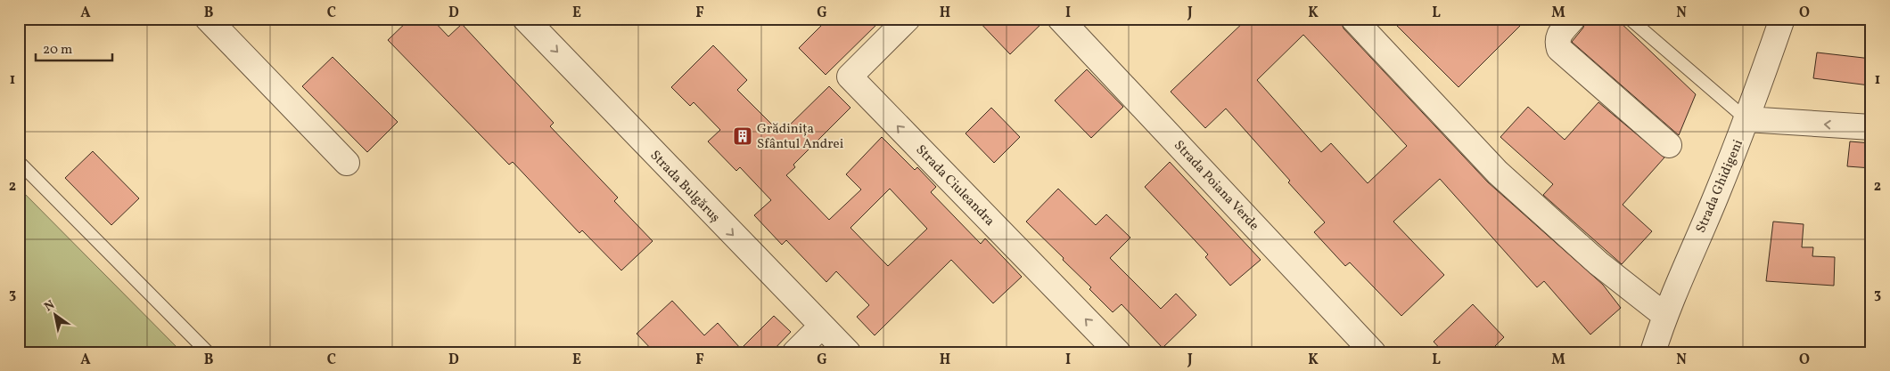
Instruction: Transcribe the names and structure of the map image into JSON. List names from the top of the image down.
{
  "streets": {
    "street": [
      "Strada Ciuleandra",
      "Strada Poiana Verde",
      "Strada Bulgăruș",
      "Strada Ghidigeni"
    ]
  },
  "one_way": ["Strada Ciuleandra", "Strada Bulgăruș"],
  "places": {
    "building": ["Grădinița Sfântul Andrei"]
  },
  "scale_bar": "20 m",
  "north": "top left",
  "grid": {
    "columns": [
      "A",
      "B",
      "C",
      "D",
      "E",
      "F",
      "G",
      "H",
      "I",
      "J",
      "K",
      "L",
      "M",
      "N",
      "O"
    ],
    "rows": ["1", "2", "3"]
  }
}
